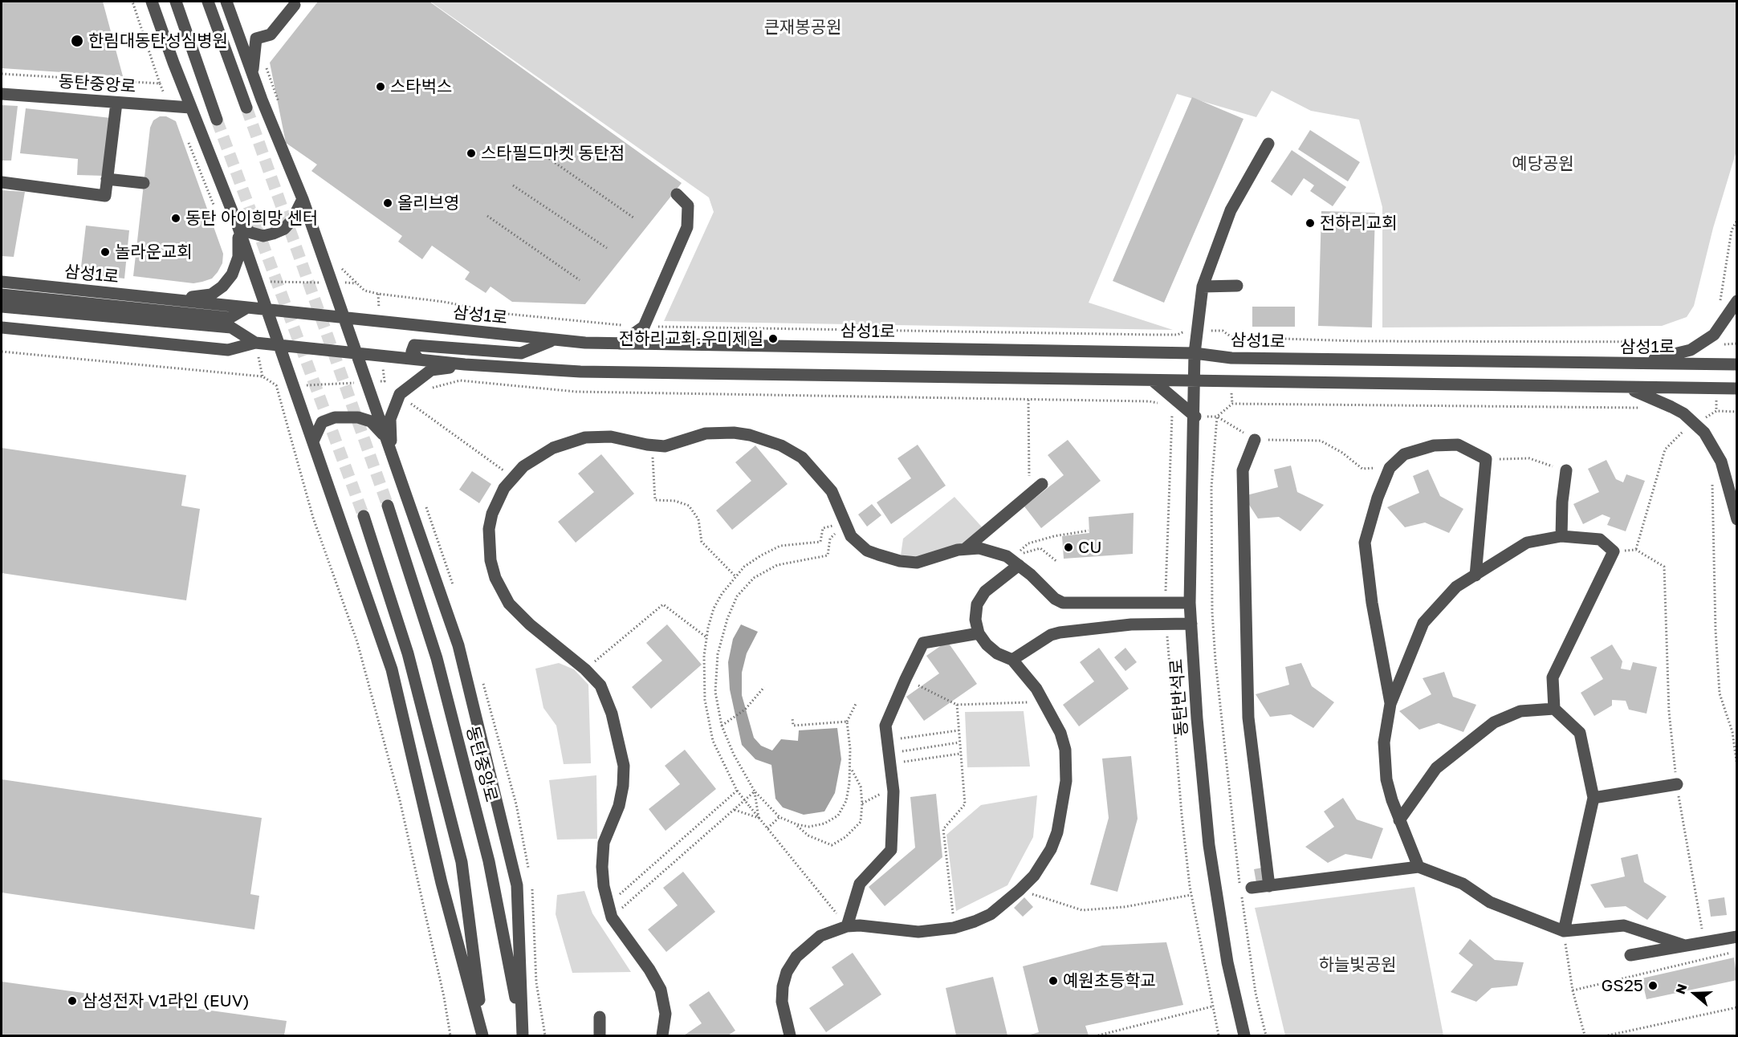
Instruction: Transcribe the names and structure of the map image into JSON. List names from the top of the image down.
{
  "streets": {
    "street": ["동탄중앙로", "삼성1로", "동탄반석로"]
  },
  "crossings": [
    ["삼성1로", "동탄반석로"]
  ],
  "parks": ["큰재봉공원", "예당공원", "하늘빛공원"],
  "places": [
    "한림대동탄성심병원",
    "스타벅스",
    "스타필드마켓 동탄점",
    "올리브영",
    "동탄 아이희망 센터",
    "전하리교회",
    "놀라운교회",
    "전하리교회.우미제일",
    "CU",
    "예원초등학교",
    "GS25",
    "삼성전자 V1라인 (EUV)"
  ],
  "north": "left"
}
